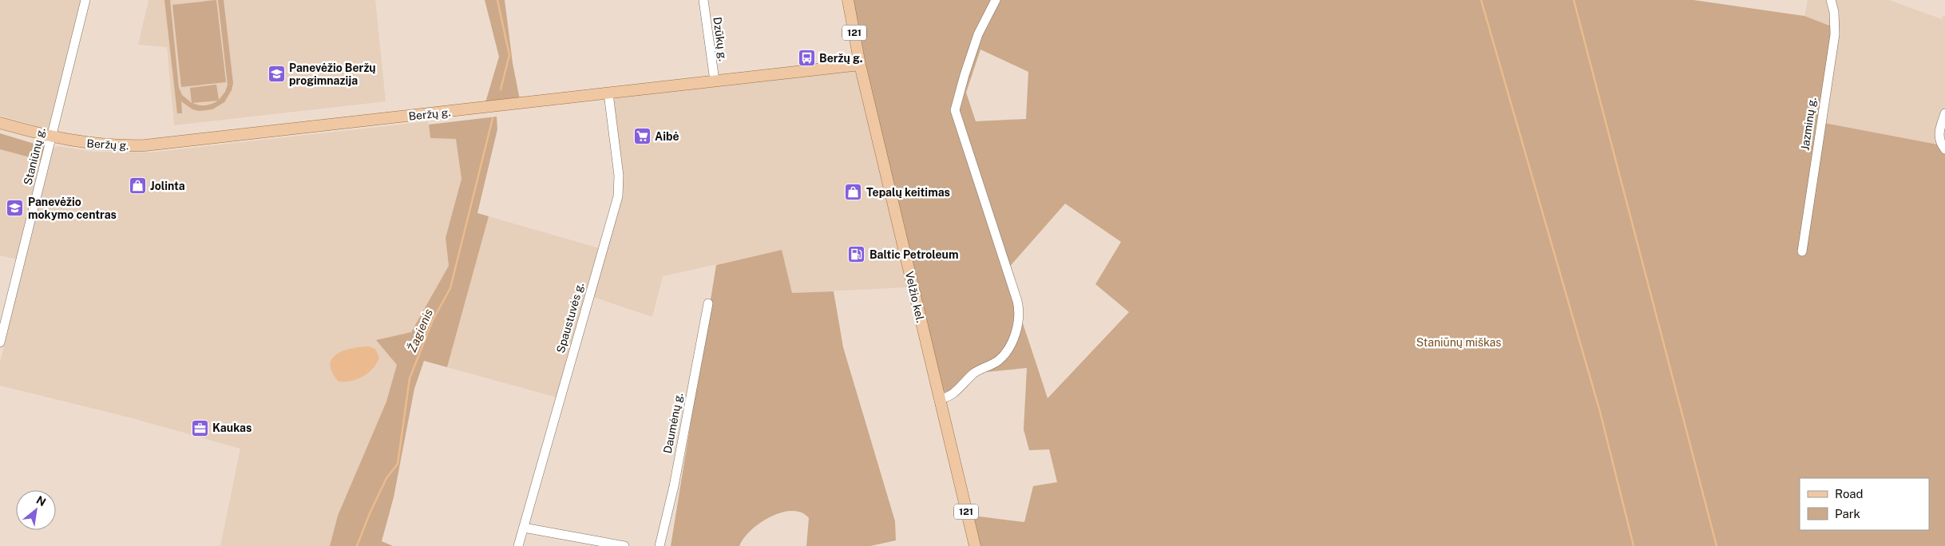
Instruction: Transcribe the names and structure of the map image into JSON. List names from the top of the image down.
{
  "streets": {
    "main road": ["121", "Beržų g.", "Velžio kel."],
    "street": [
      "Dzūkų g.",
      "Jazminų g.",
      "Staniūnų g.",
      "Spaustuvės g.",
      "Daumėnų g."
    ]
  },
  "crossings": [
    ["Dzūkų g.", "Beržų g."],
    ["Beržų g.", "Staniūnų g."],
    ["Beržų g.", "Velžio kel."],
    ["Beržų g.", "Spaustuvės g."]
  ],
  "water": ["Žagienis"],
  "parks": ["Staniūnų miškas"],
  "places": {
    "bus stop": ["Beržų g."],
    "school or university": ["Panevėžio Beržų progimnazija", "Panevėžio mokymo centras"],
    "supermarket": ["Aibė"],
    "shop": ["Jolinta", "Tepalų keitimas"],
    "fuel station": ["Baltic Petroleum"],
    "office": ["Kaukas"]
  },
  "legend": ["Road", "Park"],
  "north": "top right"
}
